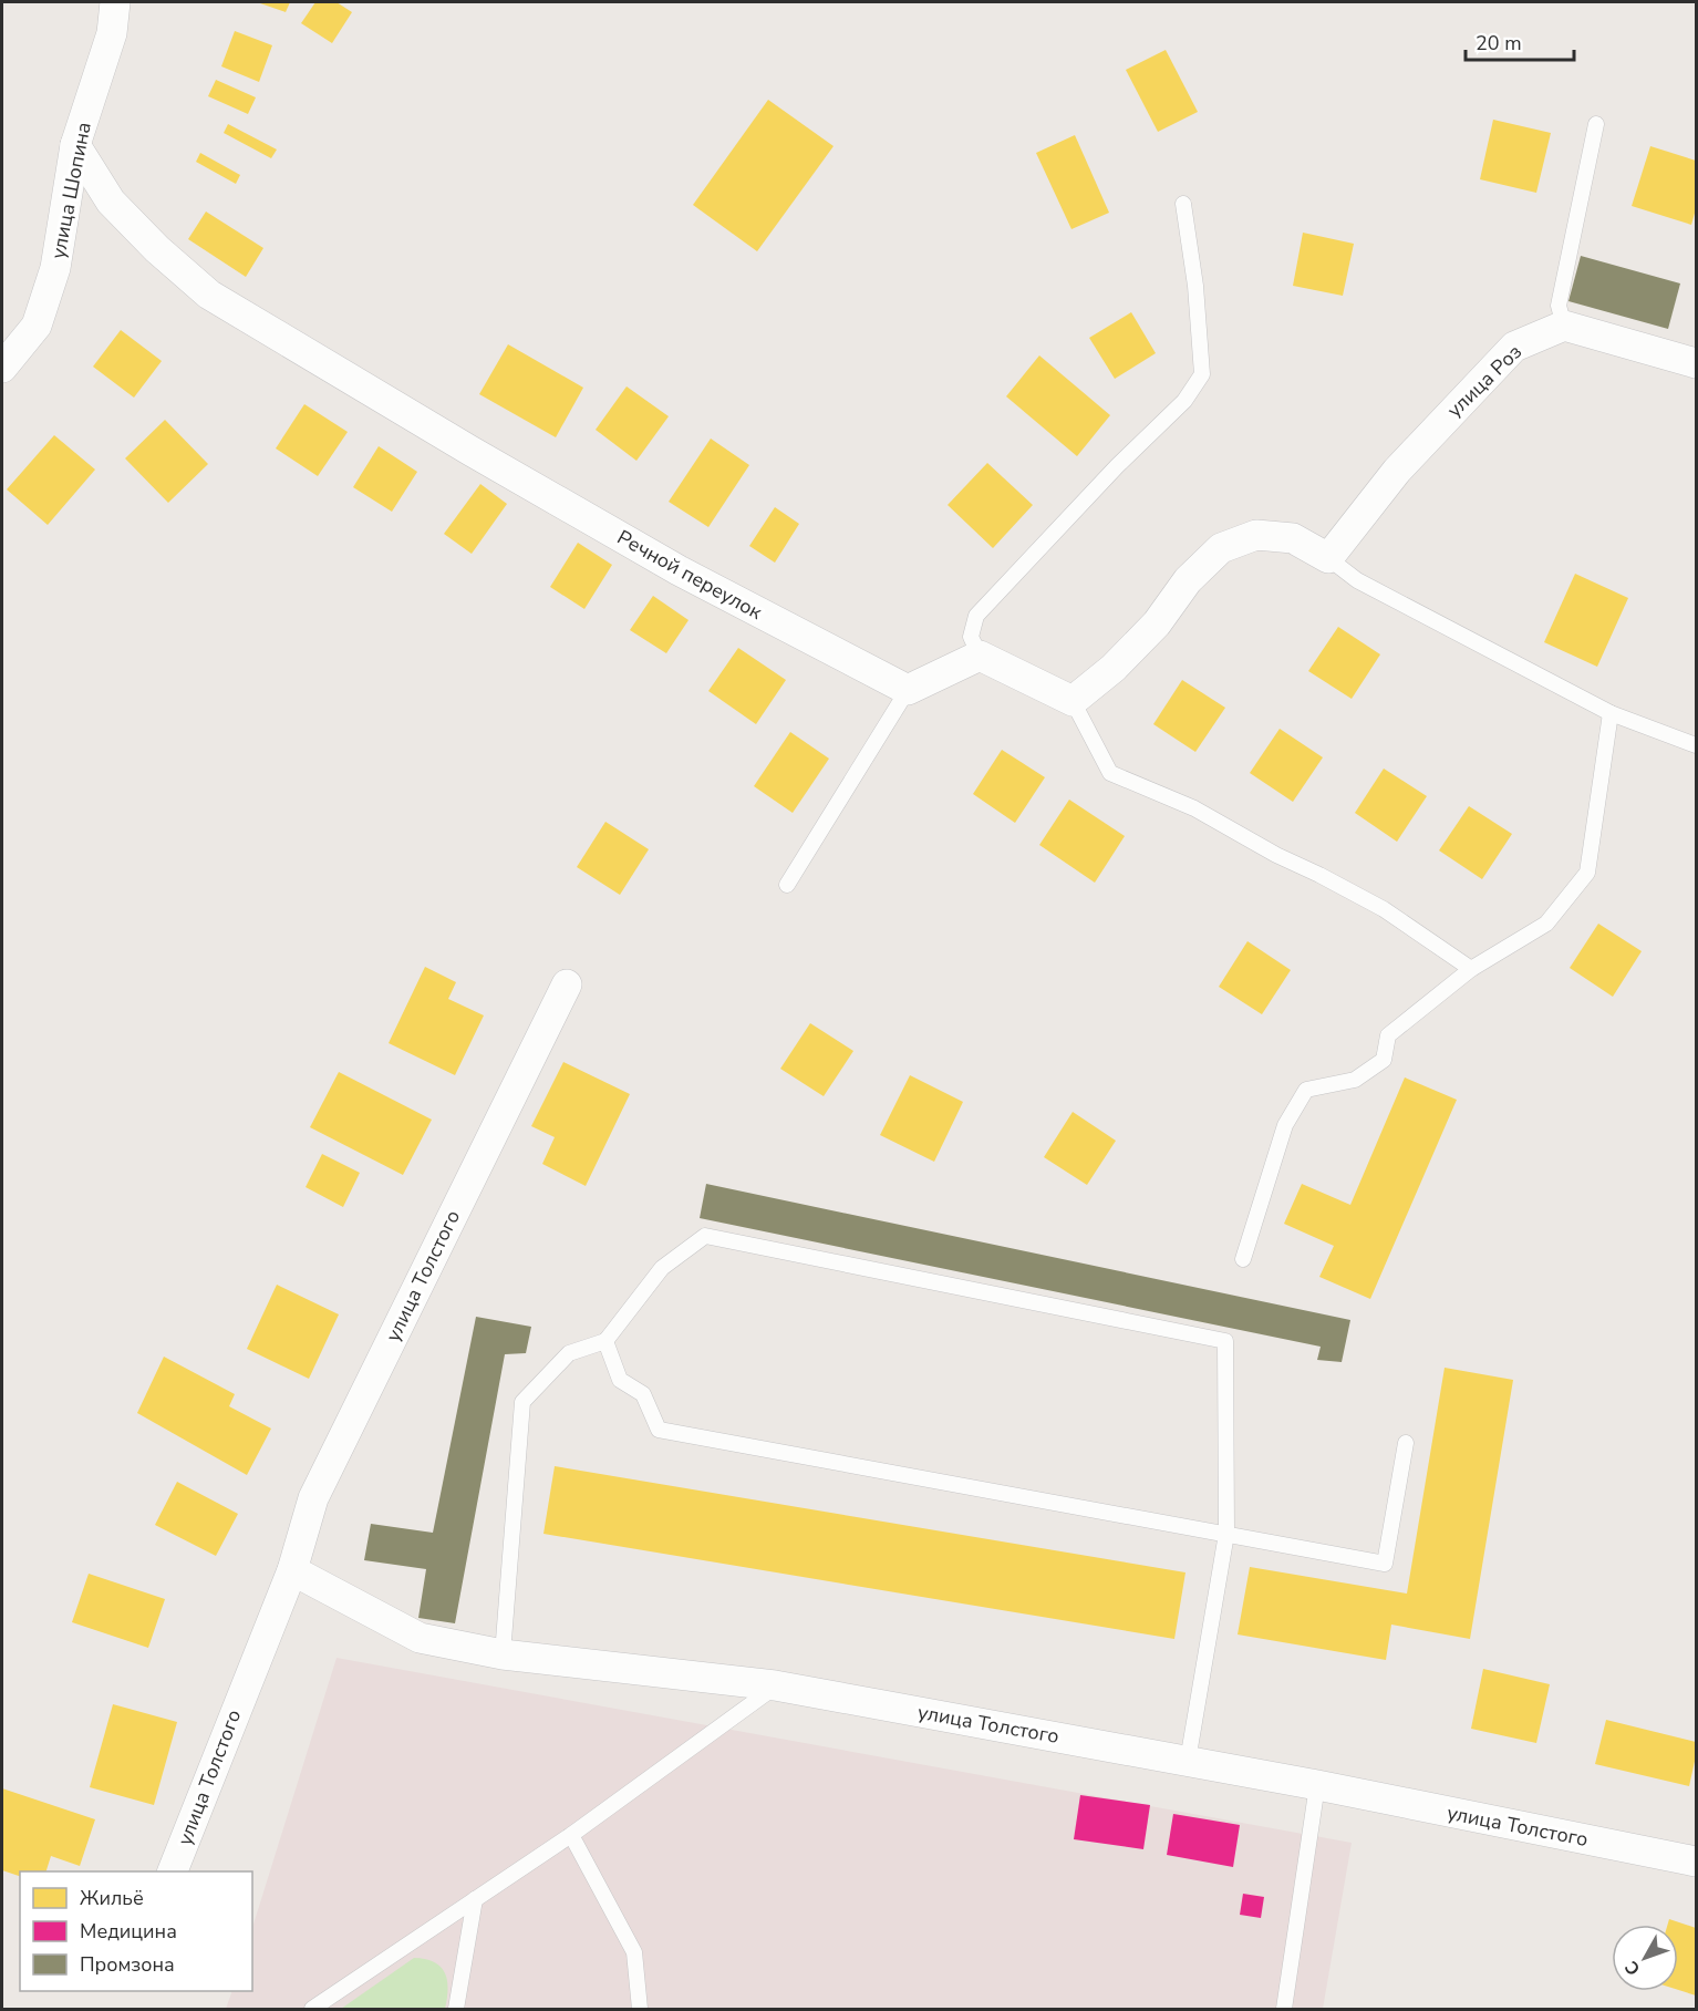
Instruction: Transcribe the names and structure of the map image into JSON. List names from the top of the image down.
{
  "streets": {
    "street": [
      "улица Шопина",
      "улица Роз",
      "Речной переулок",
      "улица Толстого"
    ]
  },
  "crossings": [
    ["улица Шопина", "Речной переулок"]
  ],
  "legend": ["Жильё", "Медицина", "Промзона"],
  "scale_bar": "20 m",
  "north": "bottom left"
}
